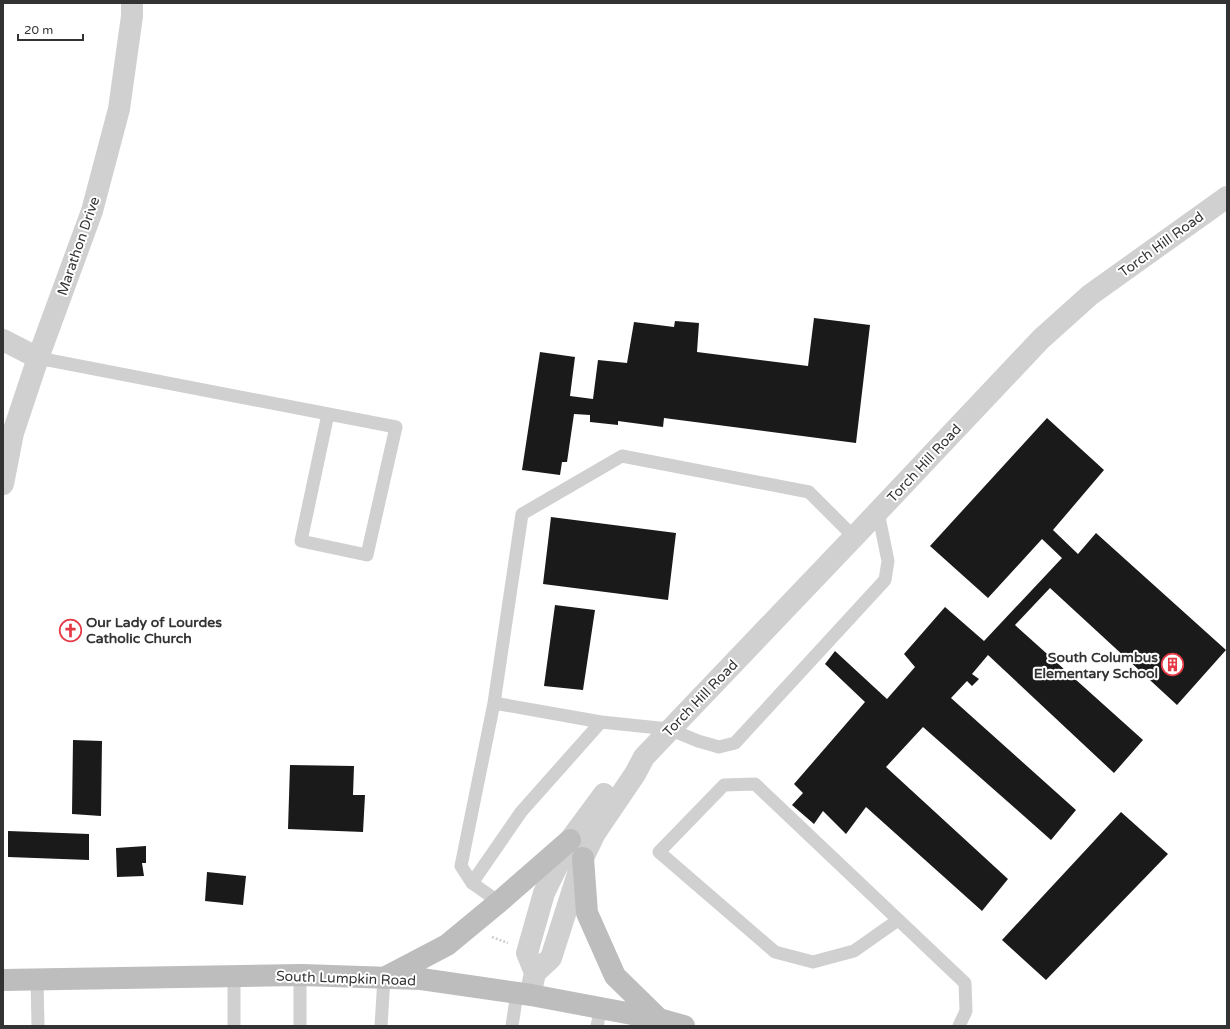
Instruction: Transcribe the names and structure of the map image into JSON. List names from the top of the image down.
{
  "streets": {
    "main road": ["South Lumpkin Road"],
    "street": ["Torch Hill Road", "Marathon Drive"]
  },
  "places": {
    "church": ["Our Lady of Lourdes Catholic Church"],
    "building": ["South Columbus Elementary School"]
  },
  "scale_bar": "20 m"
}
